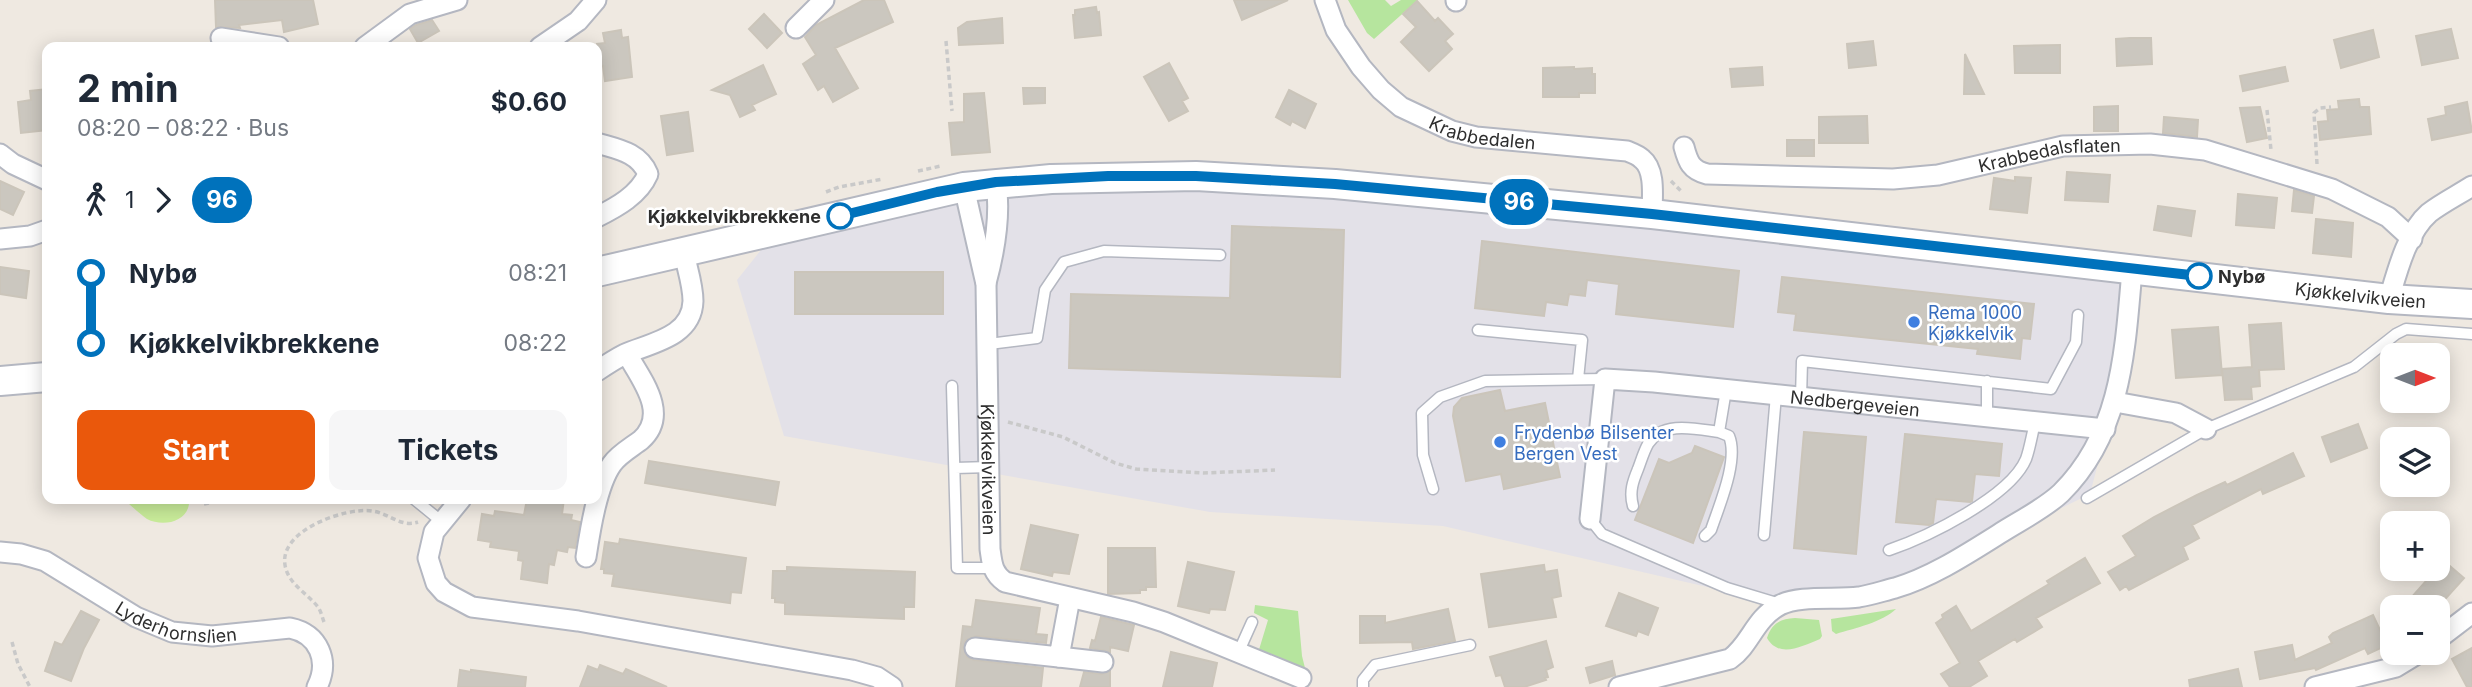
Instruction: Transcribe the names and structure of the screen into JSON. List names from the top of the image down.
{
  "streets": {
    "main road": ["Kjøkkelvikveien"],
    "street": [
      "Krabbedalen",
      "Krabbedalsflaten",
      "Nedbergeveien",
      "Lyderhornslien"
    ]
  },
  "crossings": [
    ["Krabbedalen", "Kjøkkelvikveien"]
  ],
  "places": [
    "Kjøkkelvikbrekkene",
    "Nybø",
    "Rema 1000 Kjøkkelvik",
    "Frydenbø Bilsenter Bergen Vest"
  ],
  "lines": ["bus line 96"],
  "north": "right",
  "page": {
    "on_map": "96",
    "heading": ["2 min", "08:20 – 08:22 · Bus", "$0.60"],
    "legs": ["1", "96"],
    "list": [
      {
        "name": "Nybø",
        "value": "08:21"
      },
      {
        "name": "Kjøkkelvikbrekkene",
        "value": "08:22"
      }
    ],
    "map_buttons": ["+", "−"],
    "buttons": ["Start", "Tickets"]
  }
}
